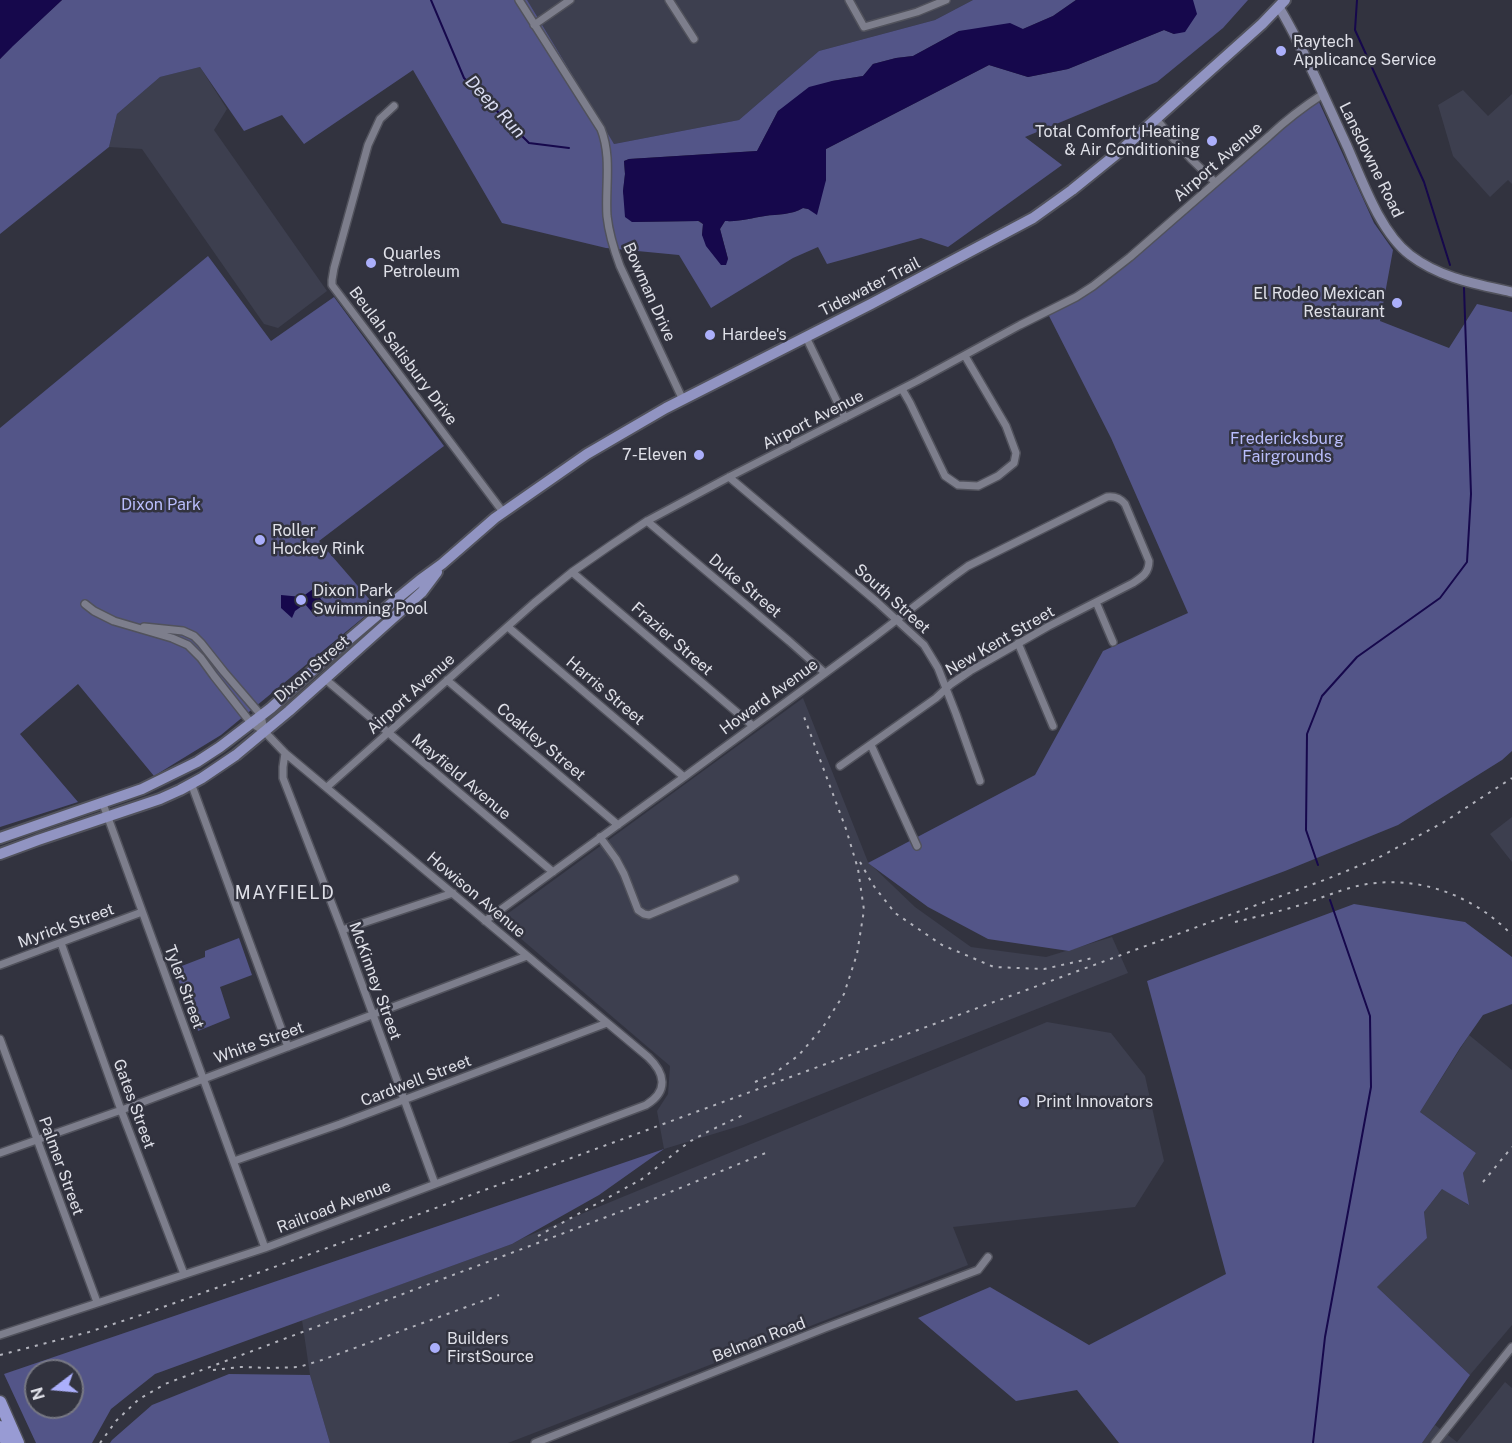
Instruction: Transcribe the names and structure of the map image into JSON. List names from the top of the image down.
{
  "streets": {
    "main road": ["Lansdowne Road", "Tidewater Trail", "Dixon Street"],
    "street": [
      "Airport Avenue",
      "Bowman Drive",
      "Beulah Salisbury Drive",
      "Duke Street",
      "South Street",
      "Frazier Street",
      "New Kent Street",
      "Harris Street",
      "Howard Avenue",
      "Coakley Street",
      "Mayfield Avenue",
      "Howison Avenue",
      "Myrick Street",
      "McKinney Street",
      "Tyler Street",
      "White Street",
      "Cardwell Street",
      "Gates Street",
      "Palmer Street",
      "Railroad Avenue",
      "Belman Road"
    ]
  },
  "crossings": [
    ["Lansdowne Road", "Airport Avenue"],
    ["Lansdowne Road", "Tidewater Trail"],
    ["Airport Avenue", "Duke Street"],
    ["Airport Avenue", "South Street"],
    ["Airport Avenue", "Frazier Street"],
    ["Airport Avenue", "Harris Street"],
    ["Airport Avenue", "Coakley Street"],
    ["Airport Avenue", "Mayfield Avenue"],
    ["Airport Avenue", "Howison Avenue"],
    ["Tidewater Trail", "Bowman Drive"],
    ["Tidewater Trail", "Beulah Salisbury Drive"],
    ["Tidewater Trail", "Dixon Street"],
    ["Duke Street", "Howard Avenue"],
    ["South Street", "New Kent Street"],
    ["South Street", "Howard Avenue"],
    ["Frazier Street", "Howard Avenue"],
    ["New Kent Street", "Howard Avenue"],
    ["Dixon Street", "Mayfield Avenue"],
    ["Dixon Street", "Howison Avenue"],
    ["Dixon Street", "Tyler Street"],
    ["Harris Street", "Howard Avenue"],
    ["Howard Avenue", "Coakley Street"],
    ["Howard Avenue", "Mayfield Avenue"],
    ["Howard Avenue", "Howison Avenue"],
    ["Howison Avenue", "McKinney Street"],
    ["Howison Avenue", "White Street"],
    ["Howison Avenue", "Cardwell Street"],
    ["Howison Avenue", "Railroad Avenue"],
    ["Myrick Street", "Tyler Street"],
    ["Myrick Street", "Gates Street"],
    ["McKinney Street", "White Street"],
    ["McKinney Street", "Cardwell Street"],
    ["McKinney Street", "Railroad Avenue"],
    ["Tyler Street", "White Street"],
    ["Tyler Street", "Cardwell Street"],
    ["Tyler Street", "Railroad Avenue"],
    ["White Street", "Gates Street"],
    ["White Street", "Palmer Street"],
    ["Gates Street", "Railroad Avenue"],
    ["Palmer Street", "Railroad Avenue"]
  ],
  "districts": ["MAYFIELD"],
  "water": ["Deep Run"],
  "parks": ["Fredericksburg Fairgrounds", "Dixon Park"],
  "places": [
    "Raytech Applicance Service",
    "Total Comfort Heating & Air Conditioning",
    "Quarles Petroleum",
    "El Rodeo Mexican Restaurant",
    "Hardee's",
    "7-Eleven",
    "Roller Hockey Rink",
    "Dixon Park Swimming Pool",
    "Print Innovators",
    "Builders FirstSource"
  ],
  "north": "left"
}
